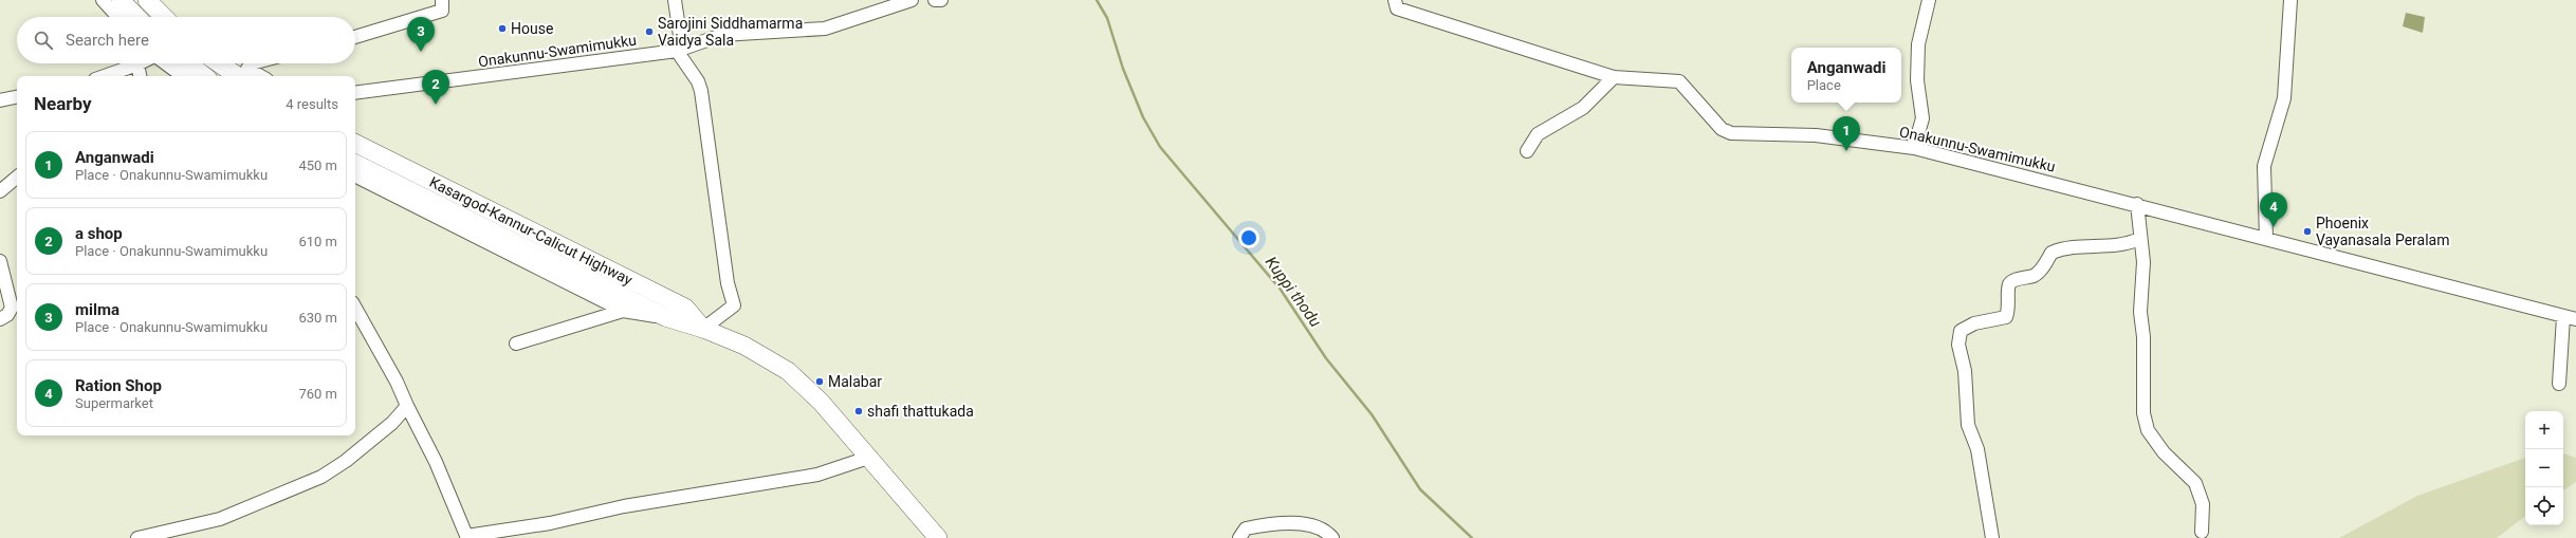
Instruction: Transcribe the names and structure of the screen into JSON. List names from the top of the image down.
{
  "streets": {
    "highway": ["Kasargod-Kannur-Calicut Highway"],
    "street": ["Onakunnu-Swamimukku"]
  },
  "water": ["Kuppi thodu"],
  "places": [
    "House",
    "Sarojini Siddhamarma Vaidya Sala",
    "Phoenix Vayanasala Peralam",
    "Malabar",
    "shafi thattukada"
  ],
  "page": {
    "pins": [
      "3",
      "2",
      "1",
      "4"
    ],
    "search": "Search here",
    "popup": ["Anganwadi", "Place"],
    "heading": ["Nearby", "4 results"],
    "list": [
      {
        "mark": "1",
        "name": "Anganwadi",
        "note": "Place · Onakunnu-Swamimukku",
        "value": "450 m"
      },
      {
        "mark": "2",
        "name": "a shop",
        "note": "Place · Onakunnu-Swamimukku",
        "value": "610 m"
      },
      {
        "mark": "3",
        "name": "milma",
        "note": "Place · Onakunnu-Swamimukku",
        "value": "630 m"
      },
      {
        "mark": "4",
        "name": "Ration Shop",
        "note": "Supermarket",
        "value": "760 m"
      }
    ],
    "map_buttons": ["+", "−"]
  }
}
